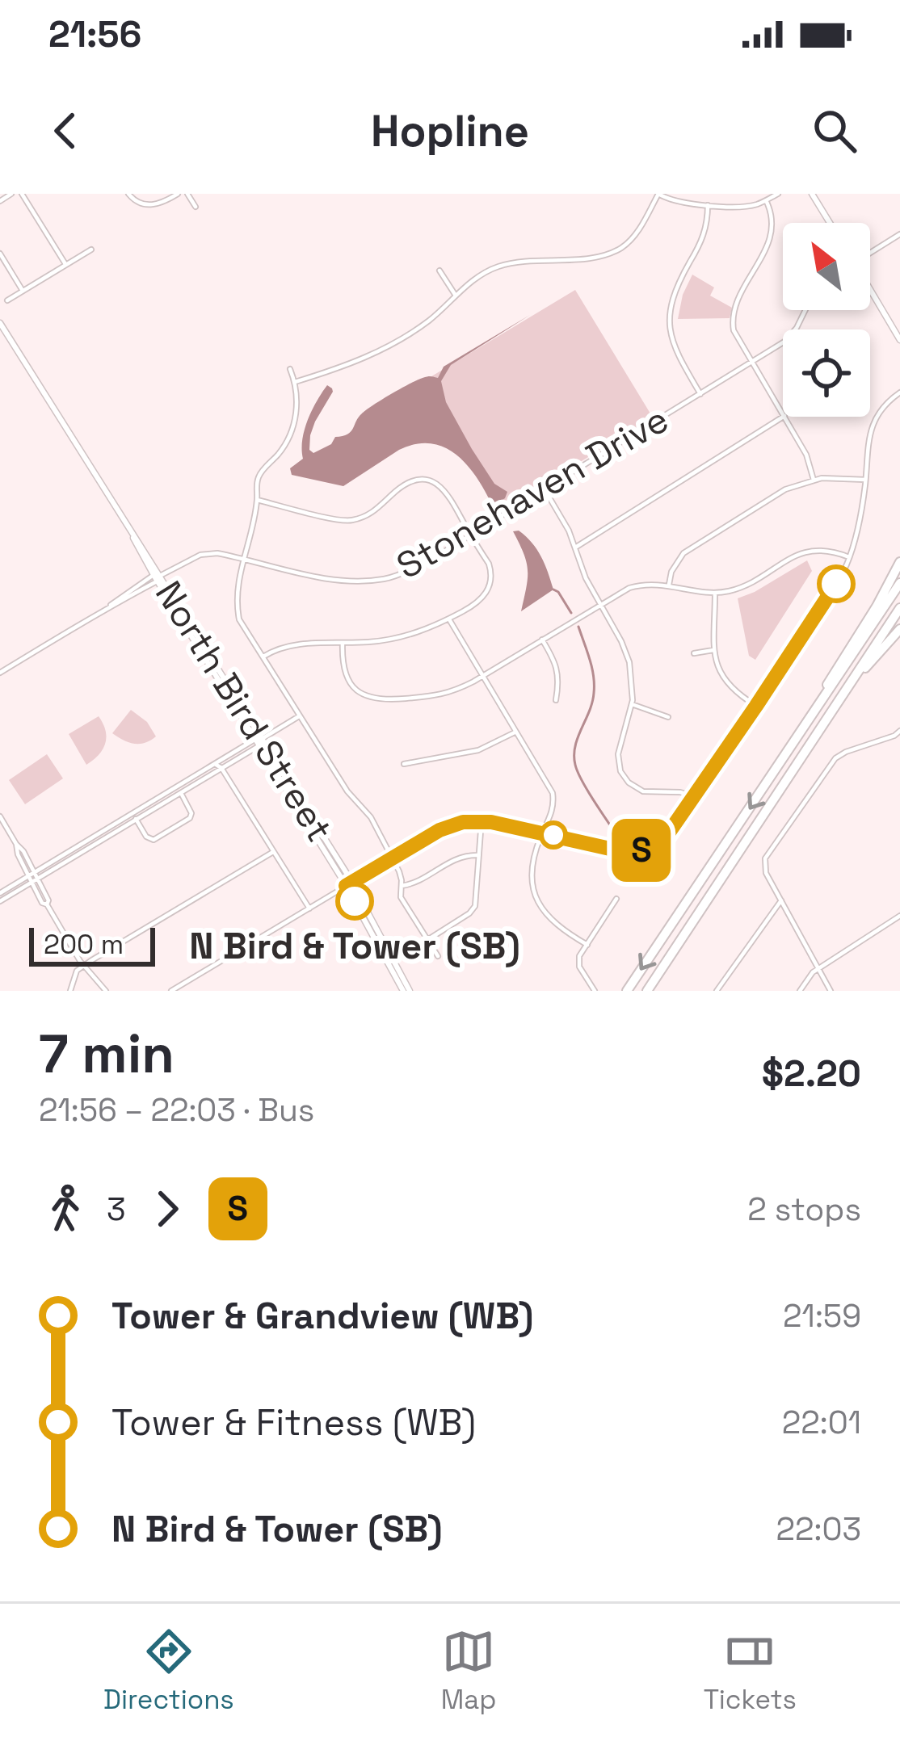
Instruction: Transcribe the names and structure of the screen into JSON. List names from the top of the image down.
{
  "streets": {
    "street": ["Stonehaven Drive", "North Bird Street"]
  },
  "crossings": [
    ["Stonehaven Drive", "North Bird Street"]
  ],
  "places": ["N Bird & Tower (SB)"],
  "lines": ["bus line S"],
  "scale_bar": "200 m",
  "north": "top left",
  "page": {
    "status": "21:56",
    "header": "Hopline",
    "on_map": "S",
    "scale": "200 m",
    "heading": ["7 min", "21:56 – 22:03 · Bus", "$2.20"],
    "legs": ["3", "S", "2 stops"],
    "list": [
      {
        "name": "Tower & Grandview (WB)",
        "value": "21:59"
      },
      {
        "name": "Tower & Fitness (WB)",
        "value": "22:01"
      },
      {
        "name": "N Bird & Tower (SB)",
        "value": "22:03"
      }
    ],
    "tabs": ["Directions", "Map", "Tickets"]
  }
}
